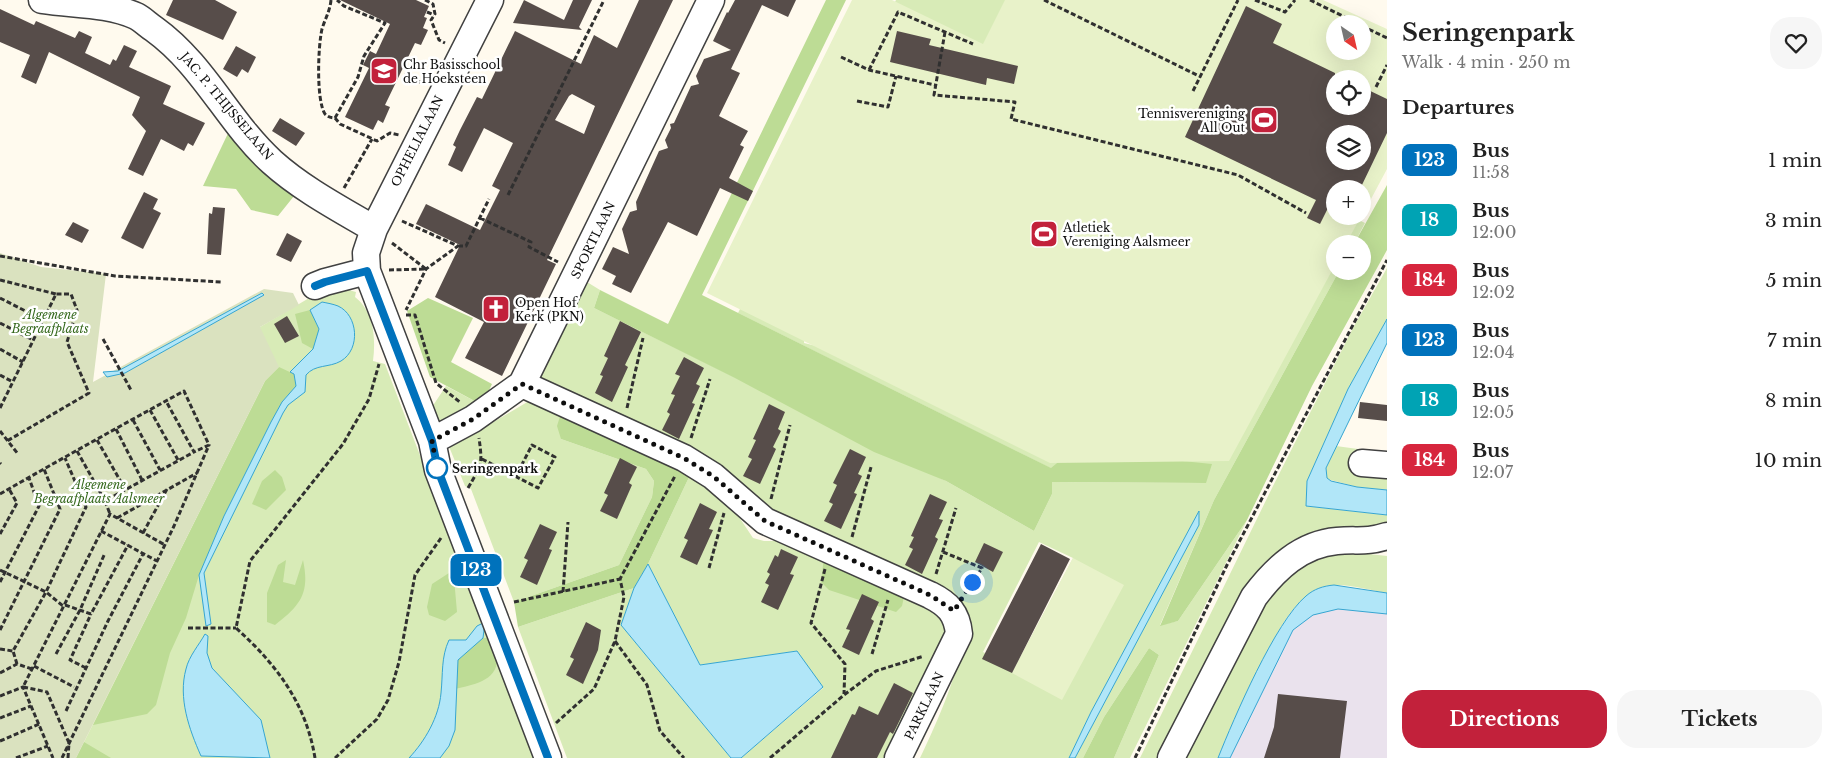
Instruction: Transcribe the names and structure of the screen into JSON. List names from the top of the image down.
{
  "streets": {
    "street": [
      "JAC. P. THIJSSELAAN",
      "OPHELIALAAN",
      "SPORTLAAN",
      "PARKLAAN"
    ]
  },
  "crossings": [
    ["JAC. P. THIJSSELAAN", "OPHELIALAAN"]
  ],
  "parks": ["Algemene Begraafplaats", "Algemene Begraafplaats Aalsmeer"],
  "places": {
    "school or university": ["Chr Basisschool de Hoeksteen"],
    "sports": ["Tennisvereniging All Out", "Atletiek Vereniging Aalsmeer"],
    "church": ["Open Hof Kerk (PKN)"],
    "other": ["Seringenpark"]
  },
  "lines": ["bus line 123"],
  "north": "bottom right",
  "page": {
    "on_map": "123",
    "heading": [
      ["Seringenpark", "Walk · 4 min · 250 m"],
      "Departures"
    ],
    "map_buttons": ["+", "−"],
    "list": [
      {
        "mark": "123",
        "name": "Bus",
        "note": "11:58",
        "value": "1 min"
      },
      {
        "mark": "18",
        "name": "Bus",
        "note": "12:00",
        "value": "3 min"
      },
      {
        "mark": "184",
        "name": "Bus",
        "note": "12:02",
        "value": "5 min"
      },
      {
        "mark": "123",
        "name": "Bus",
        "note": "12:04",
        "value": "7 min"
      },
      {
        "mark": "18",
        "name": "Bus",
        "note": "12:05",
        "value": "8 min"
      },
      {
        "mark": "184",
        "name": "Bus",
        "note": "12:07",
        "value": "10 min"
      }
    ],
    "buttons": ["Directions", "Tickets"]
  }
}
